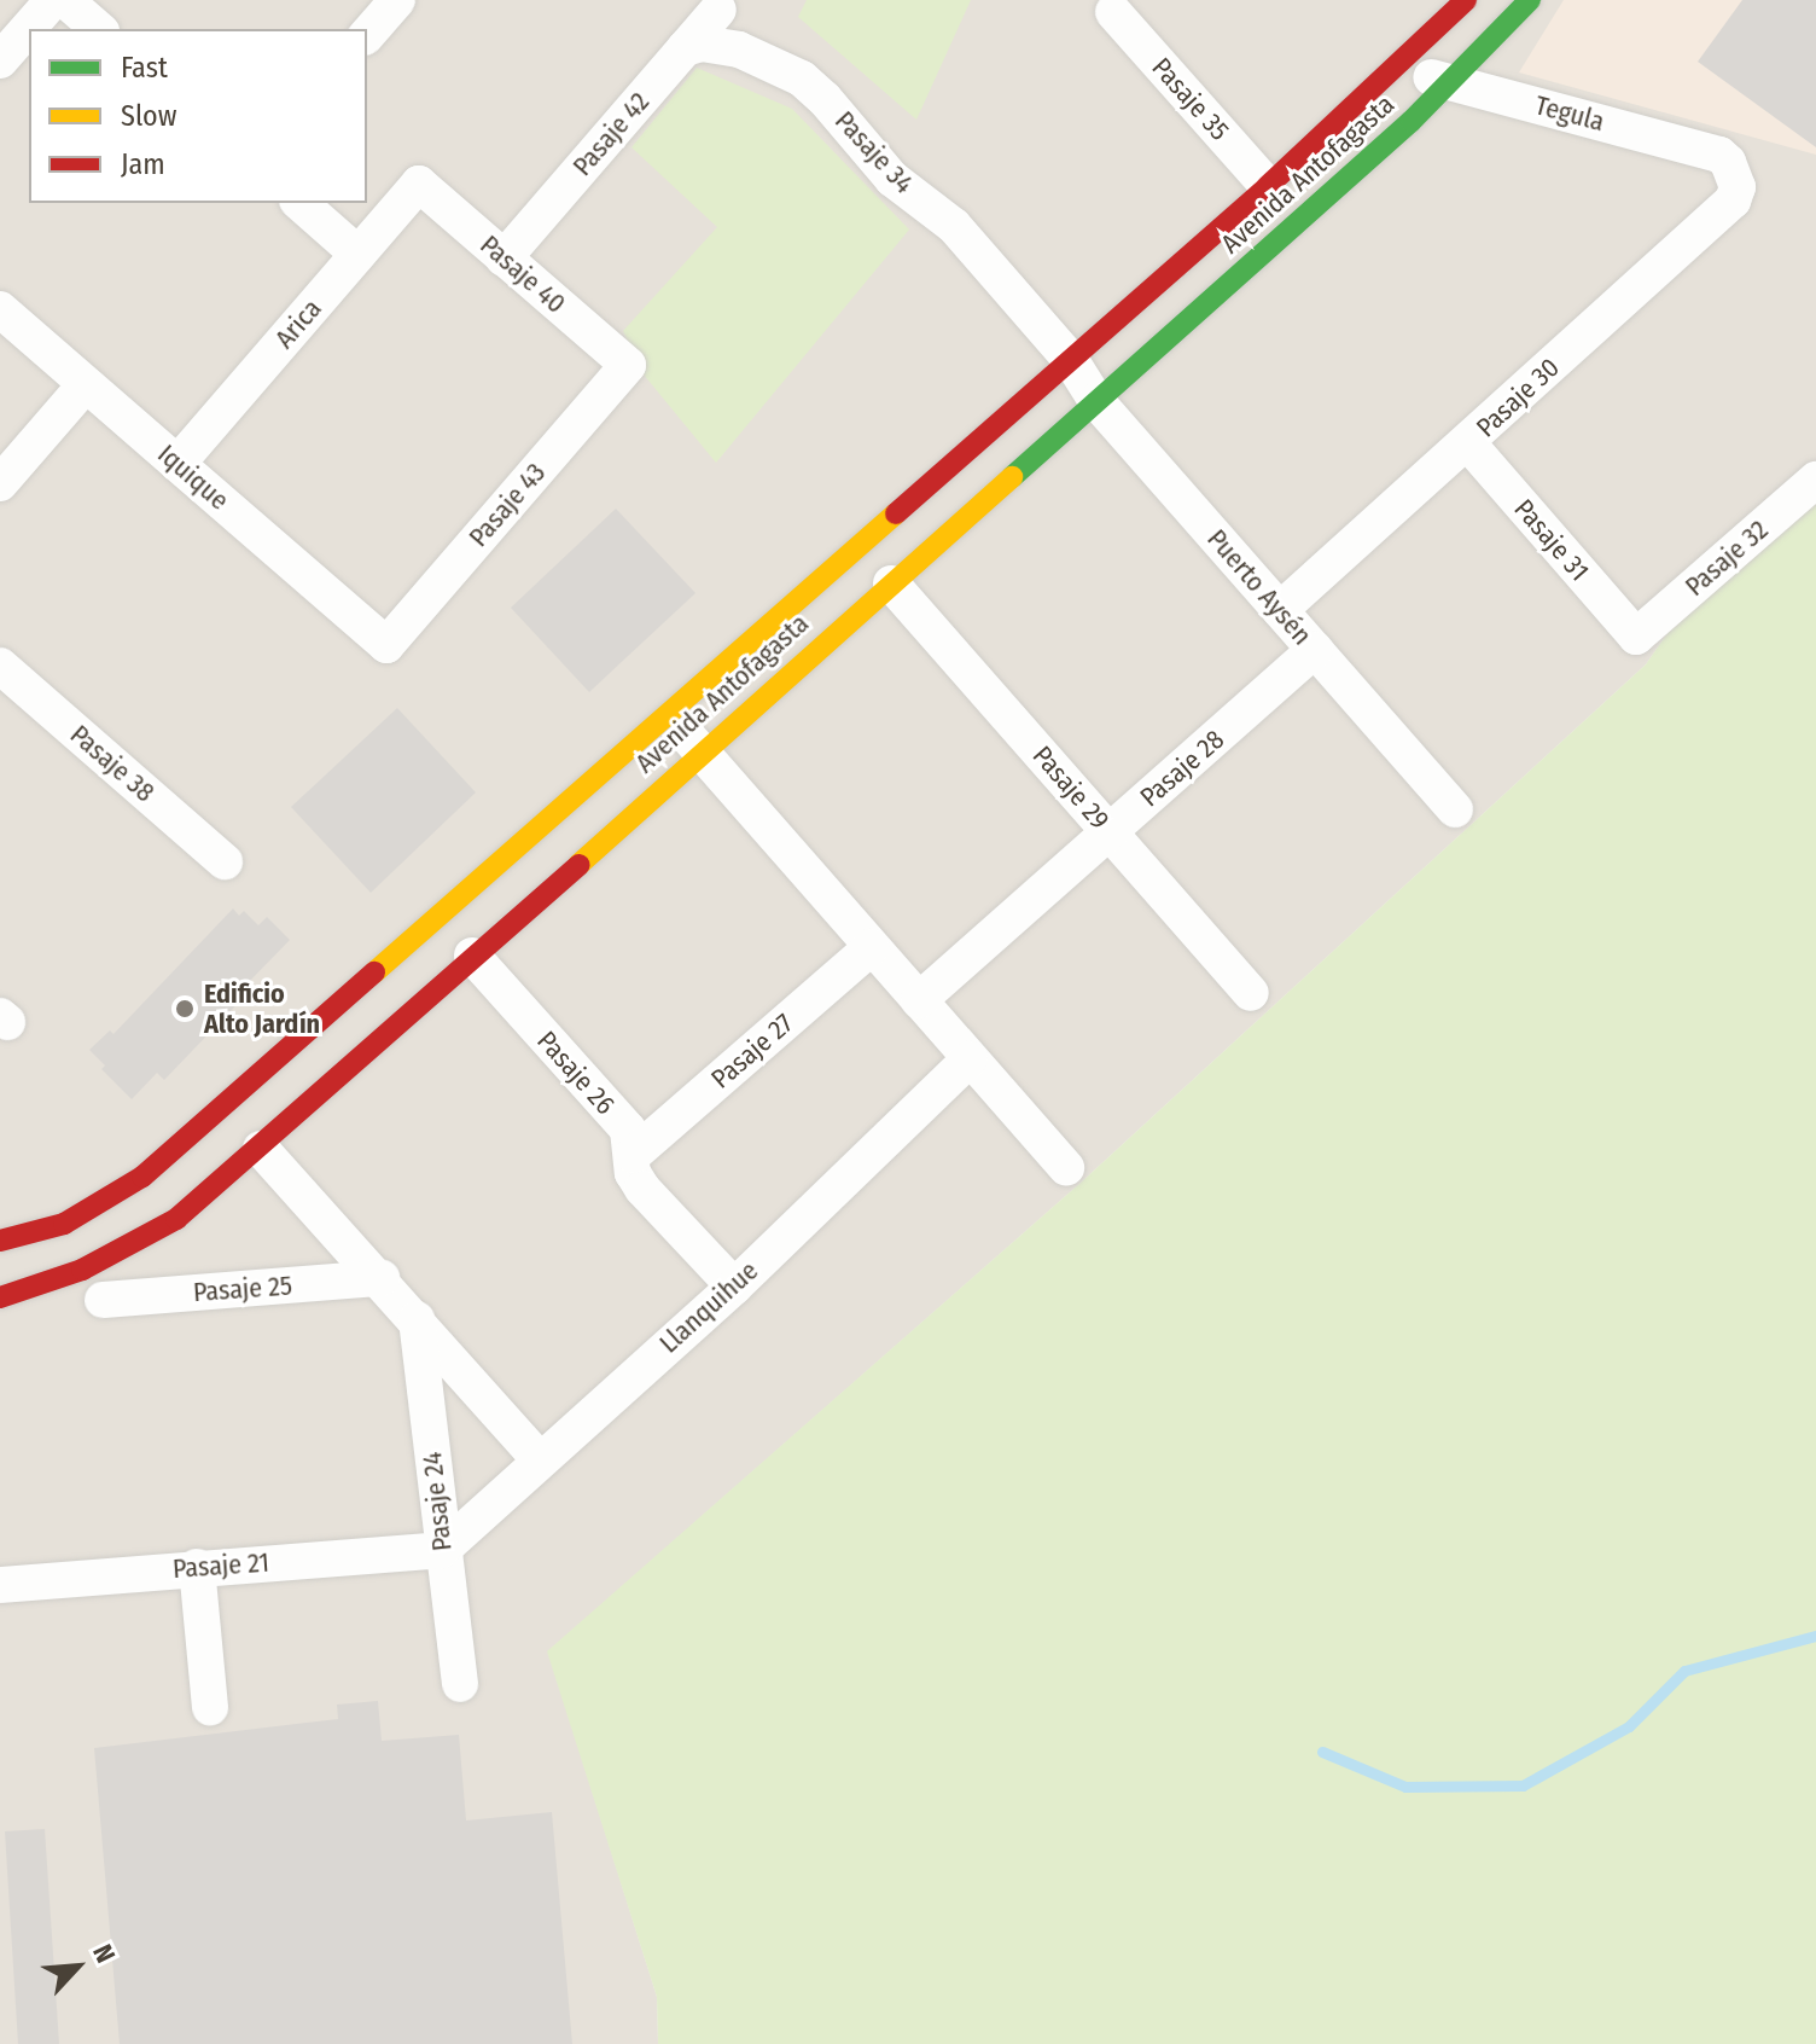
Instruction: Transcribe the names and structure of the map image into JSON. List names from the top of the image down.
{
  "streets": {
    "street": [
      "Pasaje 35",
      "Tegula",
      "Pasaje 42",
      "Pasaje 34",
      "Avenida Antofagasta",
      "Pasaje 40",
      "Arica",
      "Pasaje 30",
      "Iquique",
      "Pasaje 43",
      "Pasaje 31",
      "Pasaje 32",
      "Puerto Aysén",
      "Pasaje 38",
      "Pasaje 28",
      "Pasaje 29",
      "Pasaje 27",
      "Pasaje 26",
      "Pasaje 25",
      "Llanquihue",
      "Pasaje 24",
      "Pasaje 21"
    ]
  },
  "crossings": [
    ["Pasaje 35", "Avenida Antofagasta"],
    ["Tegula", "Avenida Antofagasta"],
    ["Tegula", "Pasaje 30"],
    ["Pasaje 42", "Pasaje 34"],
    ["Pasaje 42", "Pasaje 40"],
    ["Pasaje 34", "Avenida Antofagasta"],
    ["Pasaje 34", "Puerto Aysén"],
    ["Avenida Antofagasta", "Puerto Aysén"],
    ["Avenida Antofagasta", "Pasaje 29"],
    ["Avenida Antofagasta", "Pasaje 26"],
    ["Pasaje 40", "Arica"],
    ["Pasaje 40", "Pasaje 43"],
    ["Arica", "Iquique"],
    ["Pasaje 30", "Pasaje 31"],
    ["Pasaje 30", "Puerto Aysén"],
    ["Iquique", "Pasaje 43"],
    ["Pasaje 31", "Pasaje 32"],
    ["Puerto Aysén", "Pasaje 28"],
    ["Pasaje 28", "Pasaje 29"],
    ["Pasaje 27", "Pasaje 26"],
    ["Pasaje 26", "Llanquihue"],
    ["Llanquihue", "Pasaje 24"],
    ["Llanquihue", "Pasaje 21"],
    ["Pasaje 24", "Pasaje 21"]
  ],
  "places": ["Edificio Alto Jardín"],
  "legend": ["Fast", "Slow", "Jam"],
  "north": "top right"
}
